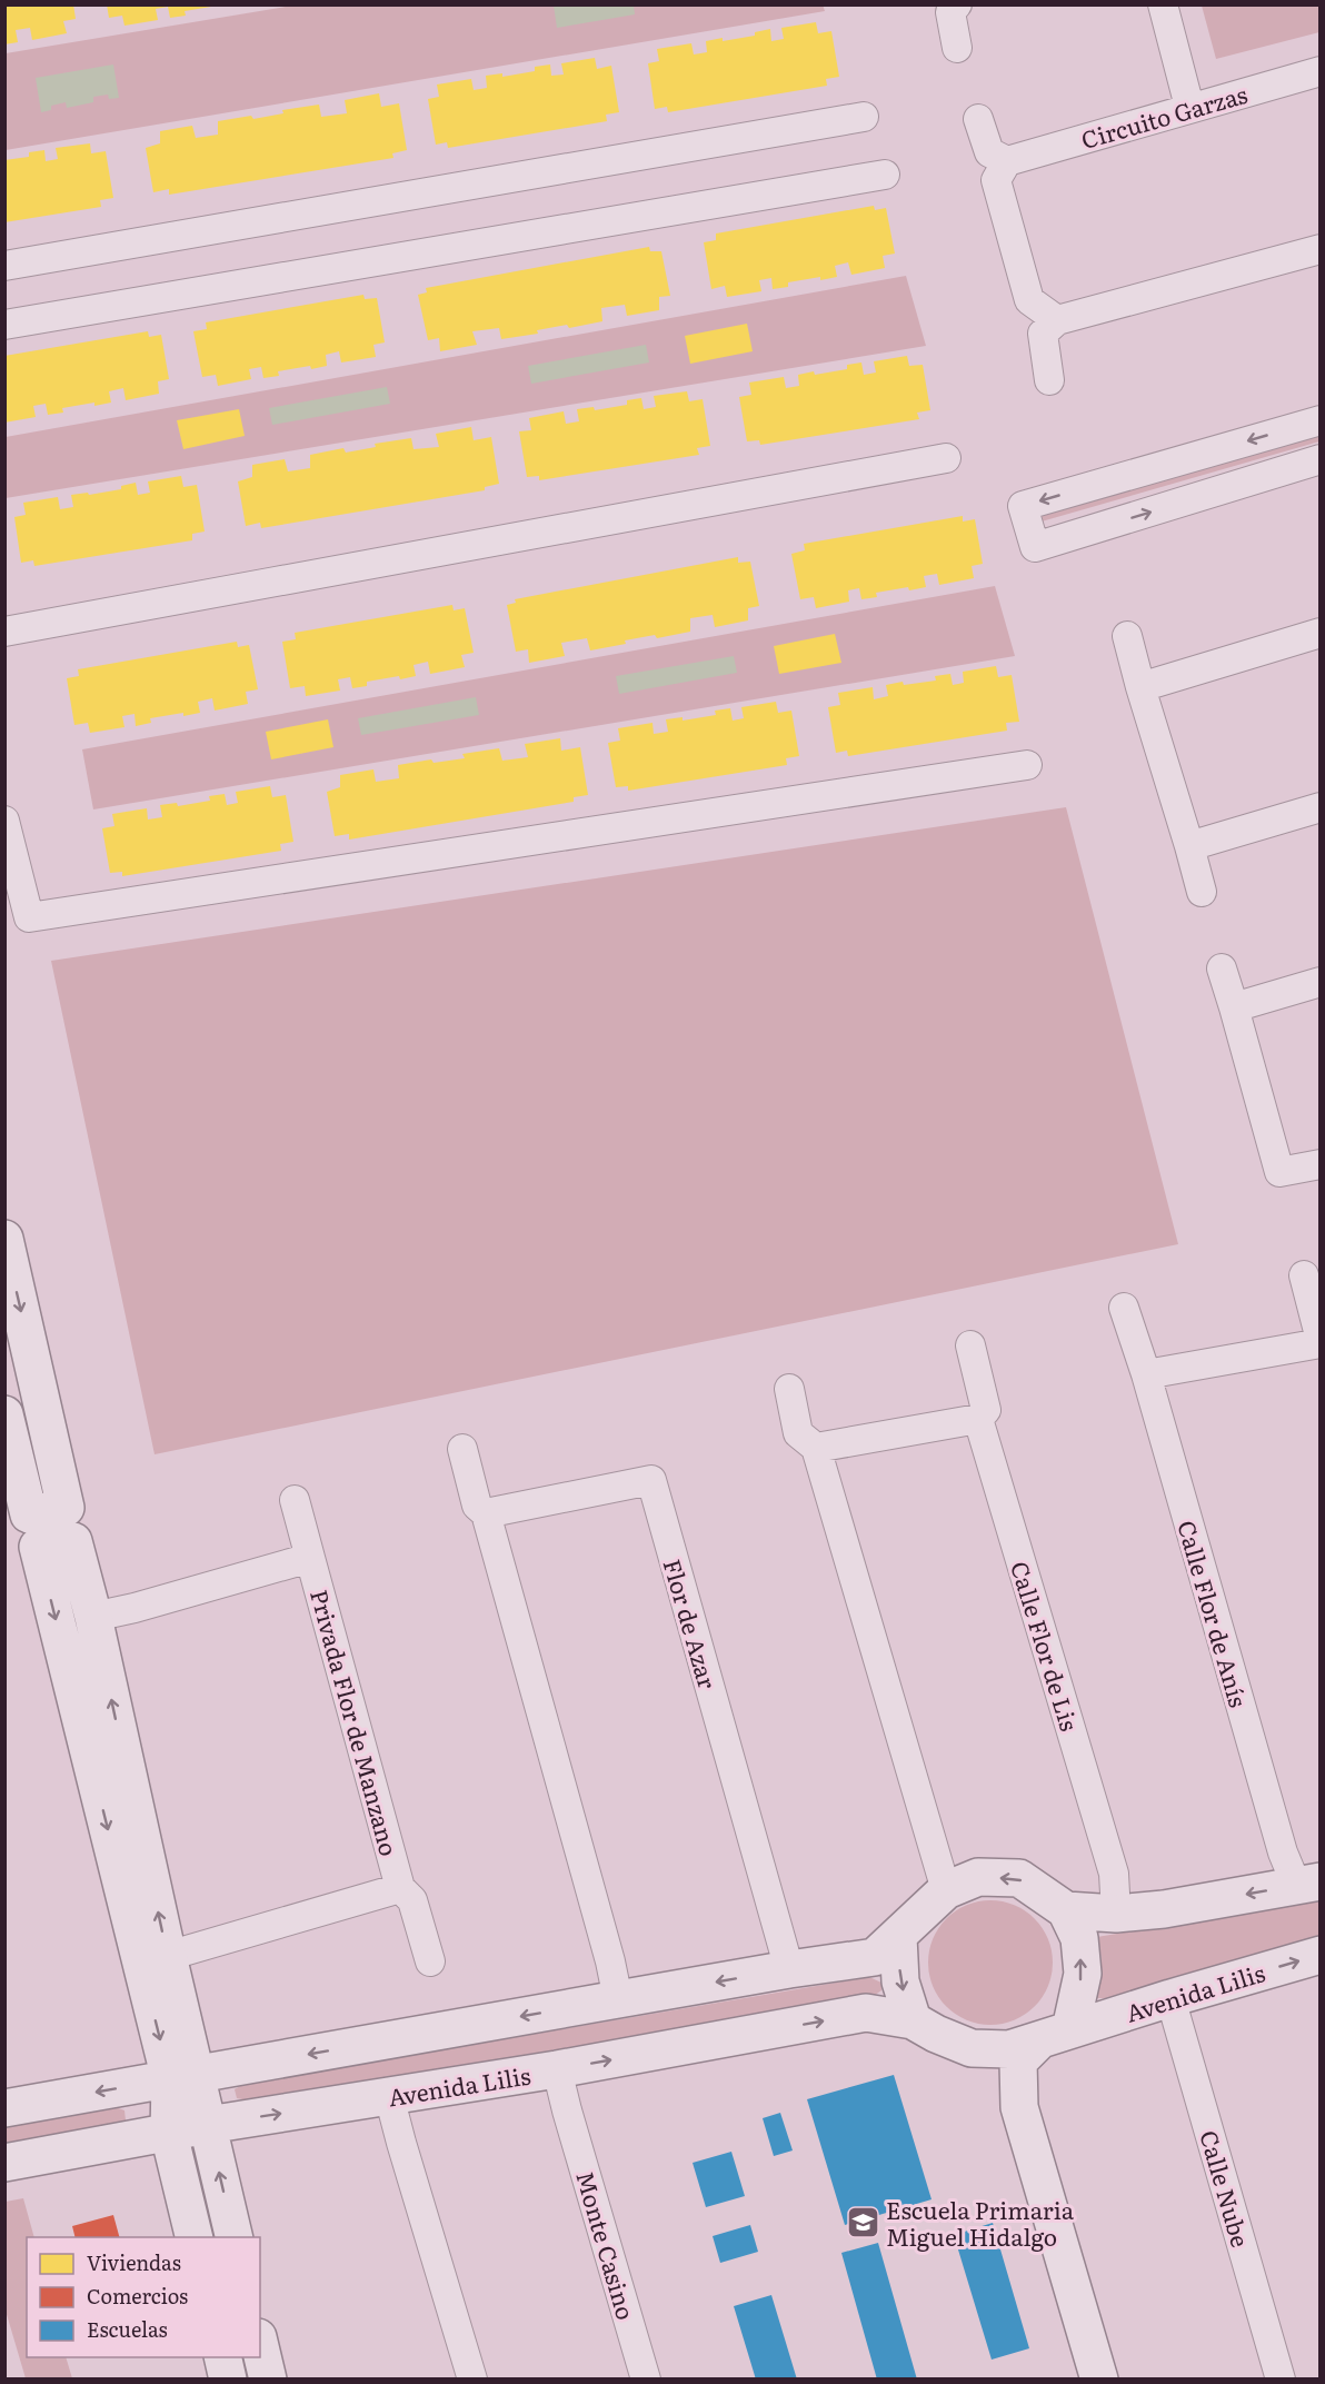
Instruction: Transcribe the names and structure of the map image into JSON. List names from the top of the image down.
{
  "streets": {
    "main road": ["Avenida Lilis"],
    "street": [
      "Circuito Garzas",
      "Calle Flor de Anís",
      "Flor de Azar",
      "Calle Flor de Lis",
      "Privada Flor de Manzano",
      "Calle Nube",
      "Monte Casino"
    ]
  },
  "crossings": [
    ["Avenida Lilis", "Calle Nube"],
    ["Avenida Lilis", "Monte Casino"]
  ],
  "places": {
    "school or university": ["Escuela Primaria Miguel Hidalgo"]
  },
  "legend": ["Viviendas", "Comercios", "Escuelas"]
}
